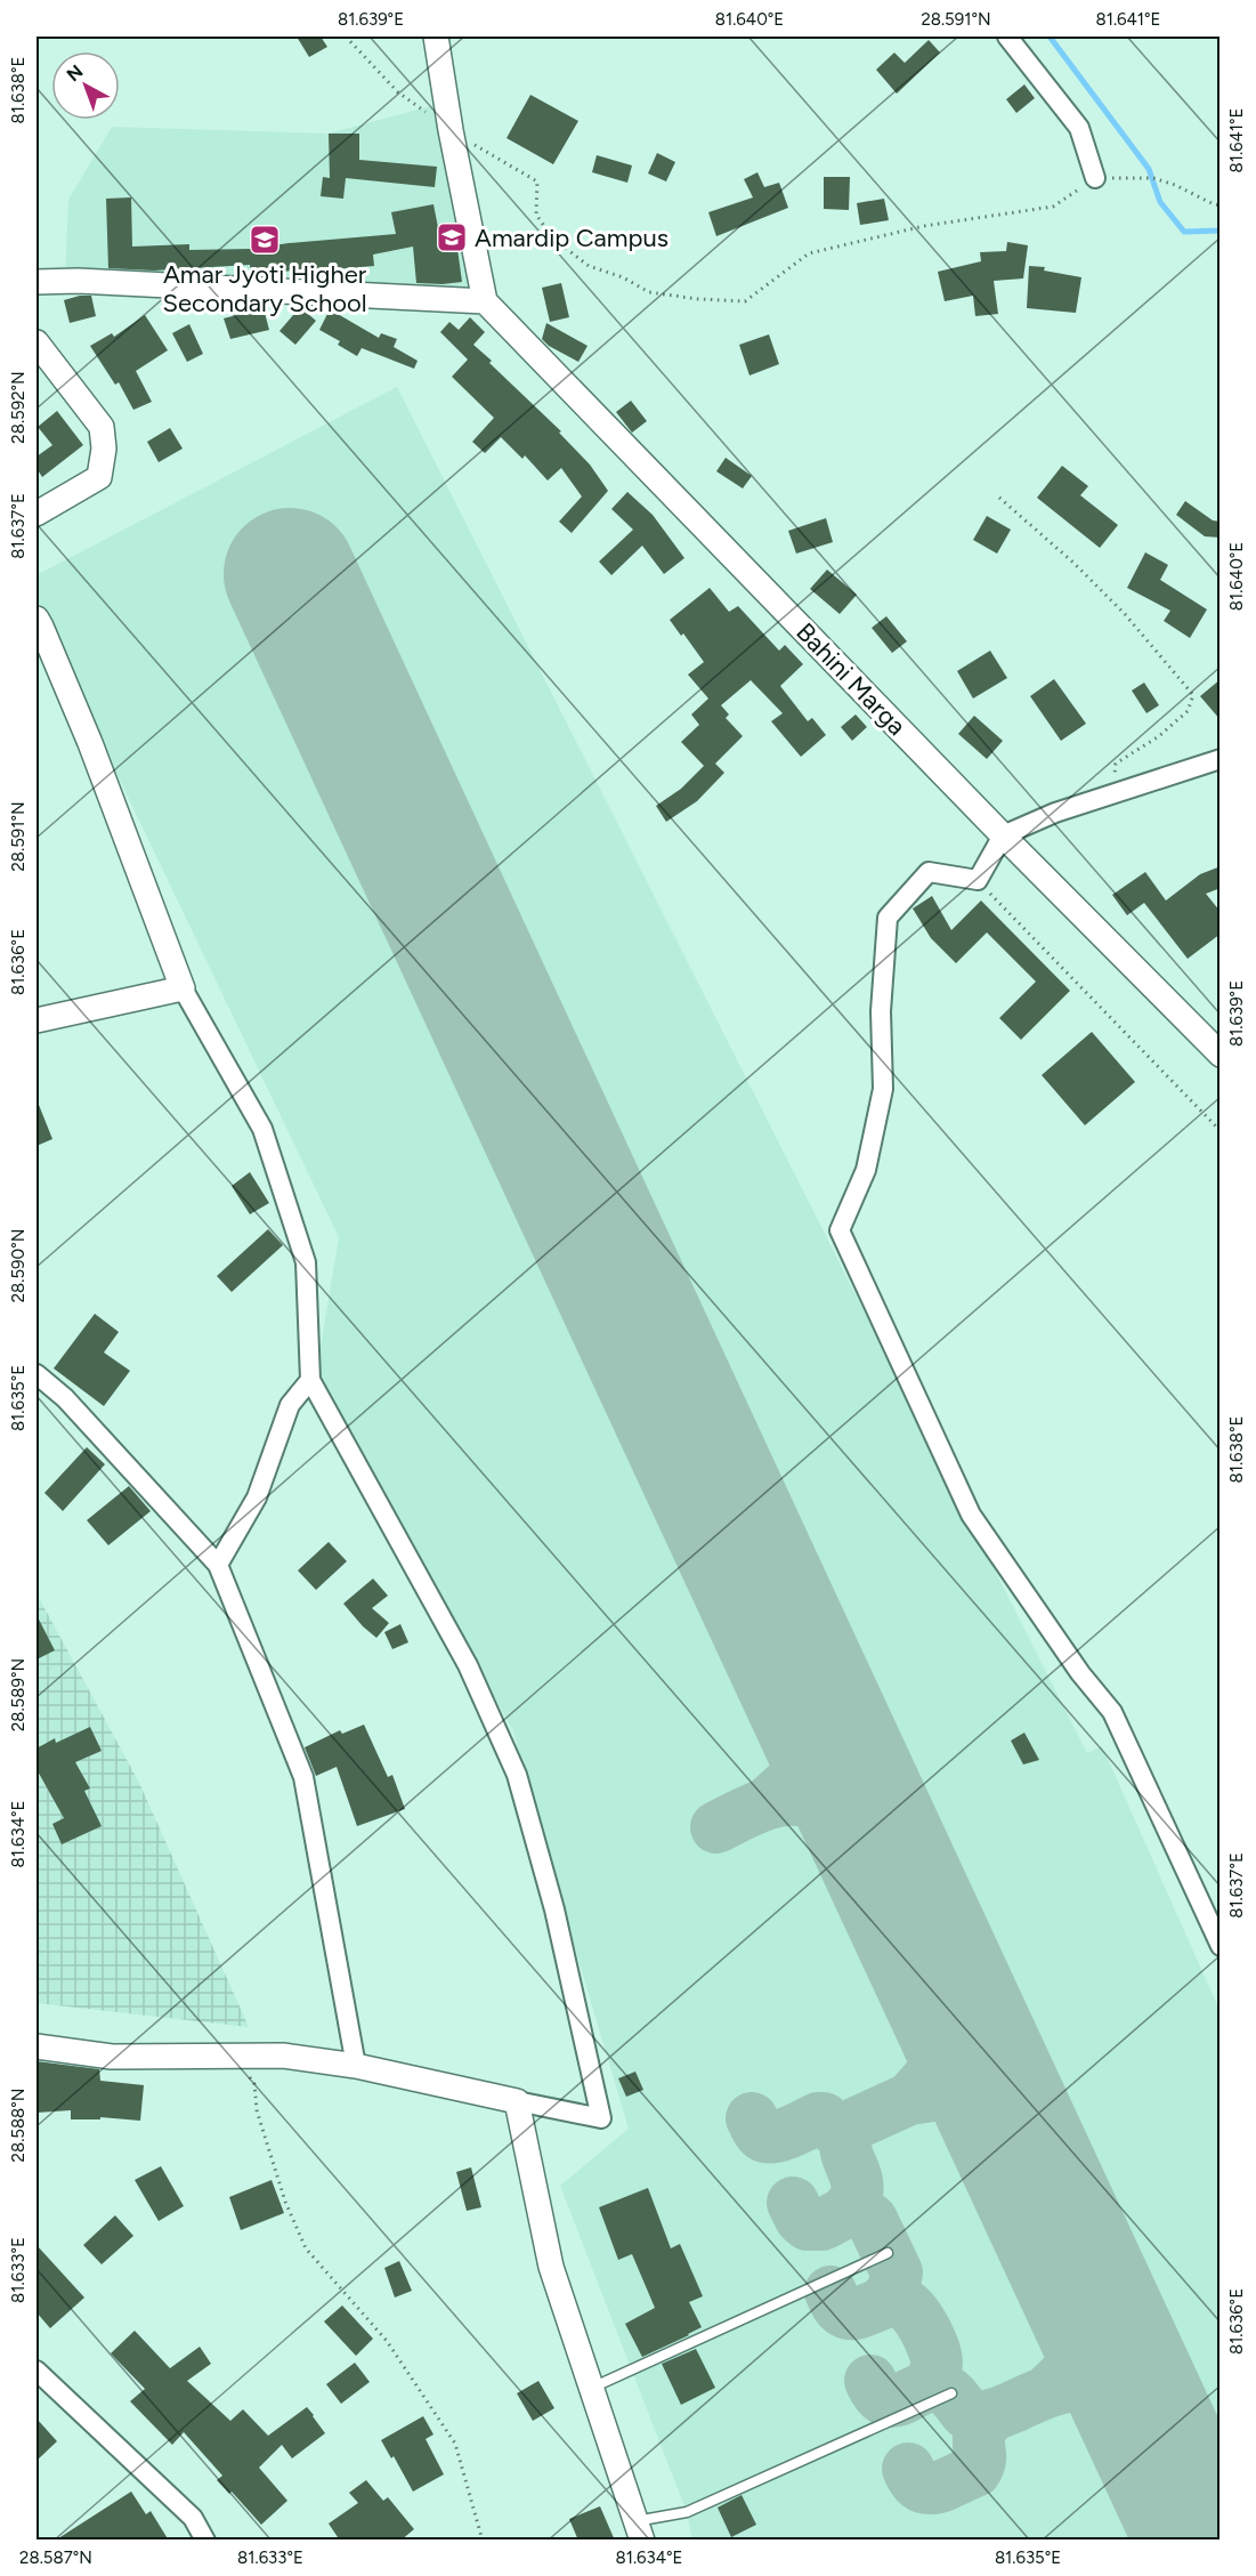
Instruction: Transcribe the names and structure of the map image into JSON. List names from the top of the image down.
{
  "streets": {
    "street": ["Bahini Marga"]
  },
  "places": {
    "school or university": ["Amardip Campus", "Amar Jyoti Higher Secondary School"]
  },
  "north": "top left",
  "coordinates": [
    "81.639°E",
    "81.640°E",
    "28.591°N",
    "81.641°E",
    "81.638°E",
    "28.592°N",
    "81.637°E",
    "81.636°E",
    "28.590°N",
    "81.635°E",
    "28.589°N",
    "81.634°E",
    "28.588°N",
    "81.633°E",
    "28.587°N"
  ]
}
